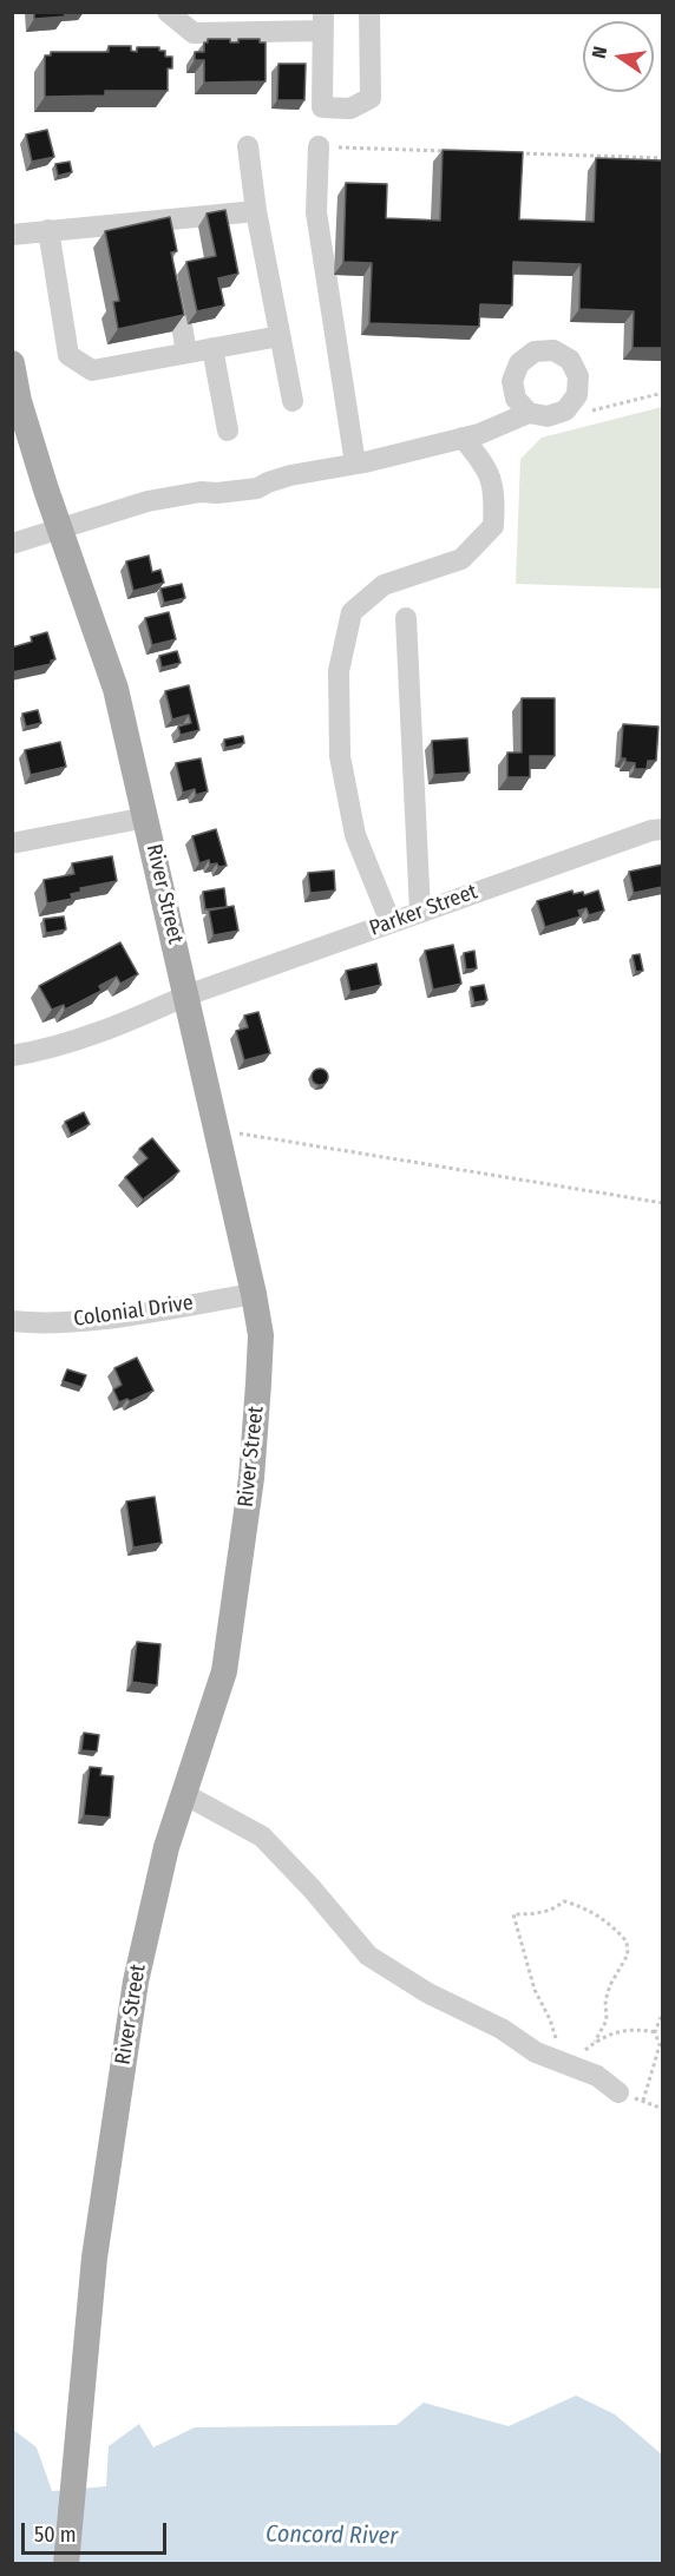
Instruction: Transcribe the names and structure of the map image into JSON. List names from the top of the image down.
{
  "streets": {
    "main road": ["River Street"],
    "street": ["Parker Street", "Colonial Drive"]
  },
  "crossings": [
    ["River Street", "Parker Street"],
    ["River Street", "Colonial Drive"]
  ],
  "water": ["Concord River"],
  "scale_bar": "50 m",
  "north": "left"
}
